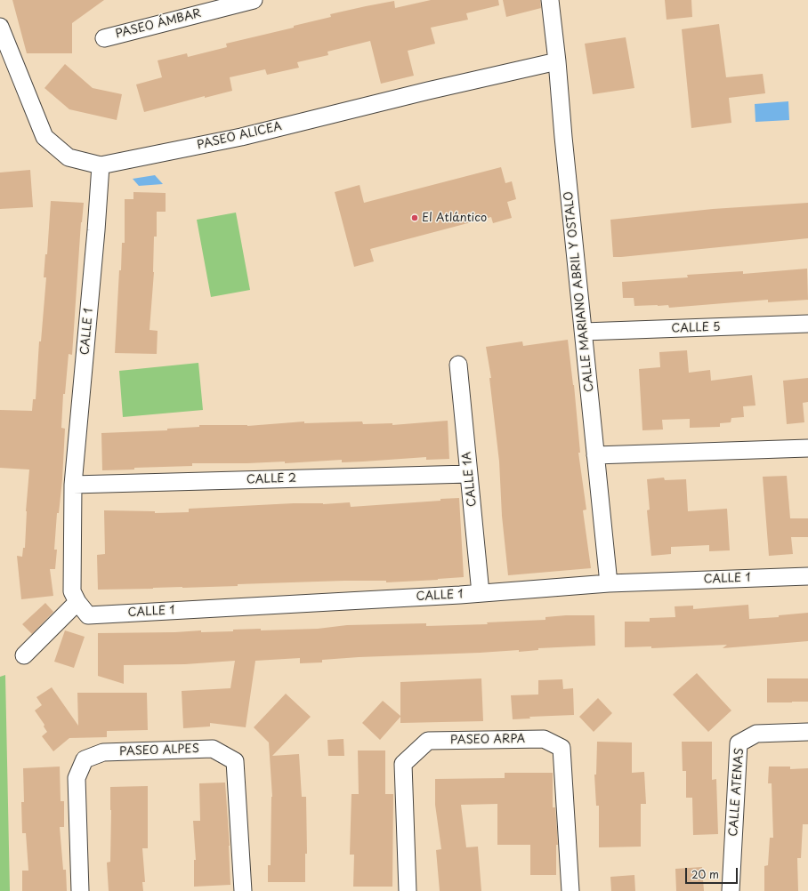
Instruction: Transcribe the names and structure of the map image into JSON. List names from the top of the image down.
{
  "streets": {
    "street": [
      "PASEO ÁMBAR",
      "PASEO ALICEA",
      "CALLE MARIANO ABRIL Y OSTALO",
      "CALLE 5",
      "CALLE 1",
      "CALLE 2",
      "CALLE 1A",
      "PASEO ARPA",
      "PASEO ALPES",
      "CALLE ATENAS"
    ]
  },
  "crossings": [
    ["PASEO ALICEA", "CALLE MARIANO ABRIL Y OSTALO"],
    ["PASEO ALICEA", "CALLE 1"],
    ["CALLE MARIANO ABRIL Y OSTALO", "CALLE 5"],
    ["CALLE MARIANO ABRIL Y OSTALO", "CALLE 1"],
    ["CALLE 1", "CALLE 2"],
    ["CALLE 1", "CALLE 1A"],
    ["CALLE 2", "CALLE 1A"]
  ],
  "places": ["El Atlántico"],
  "scale_bar": "20 m"
}
